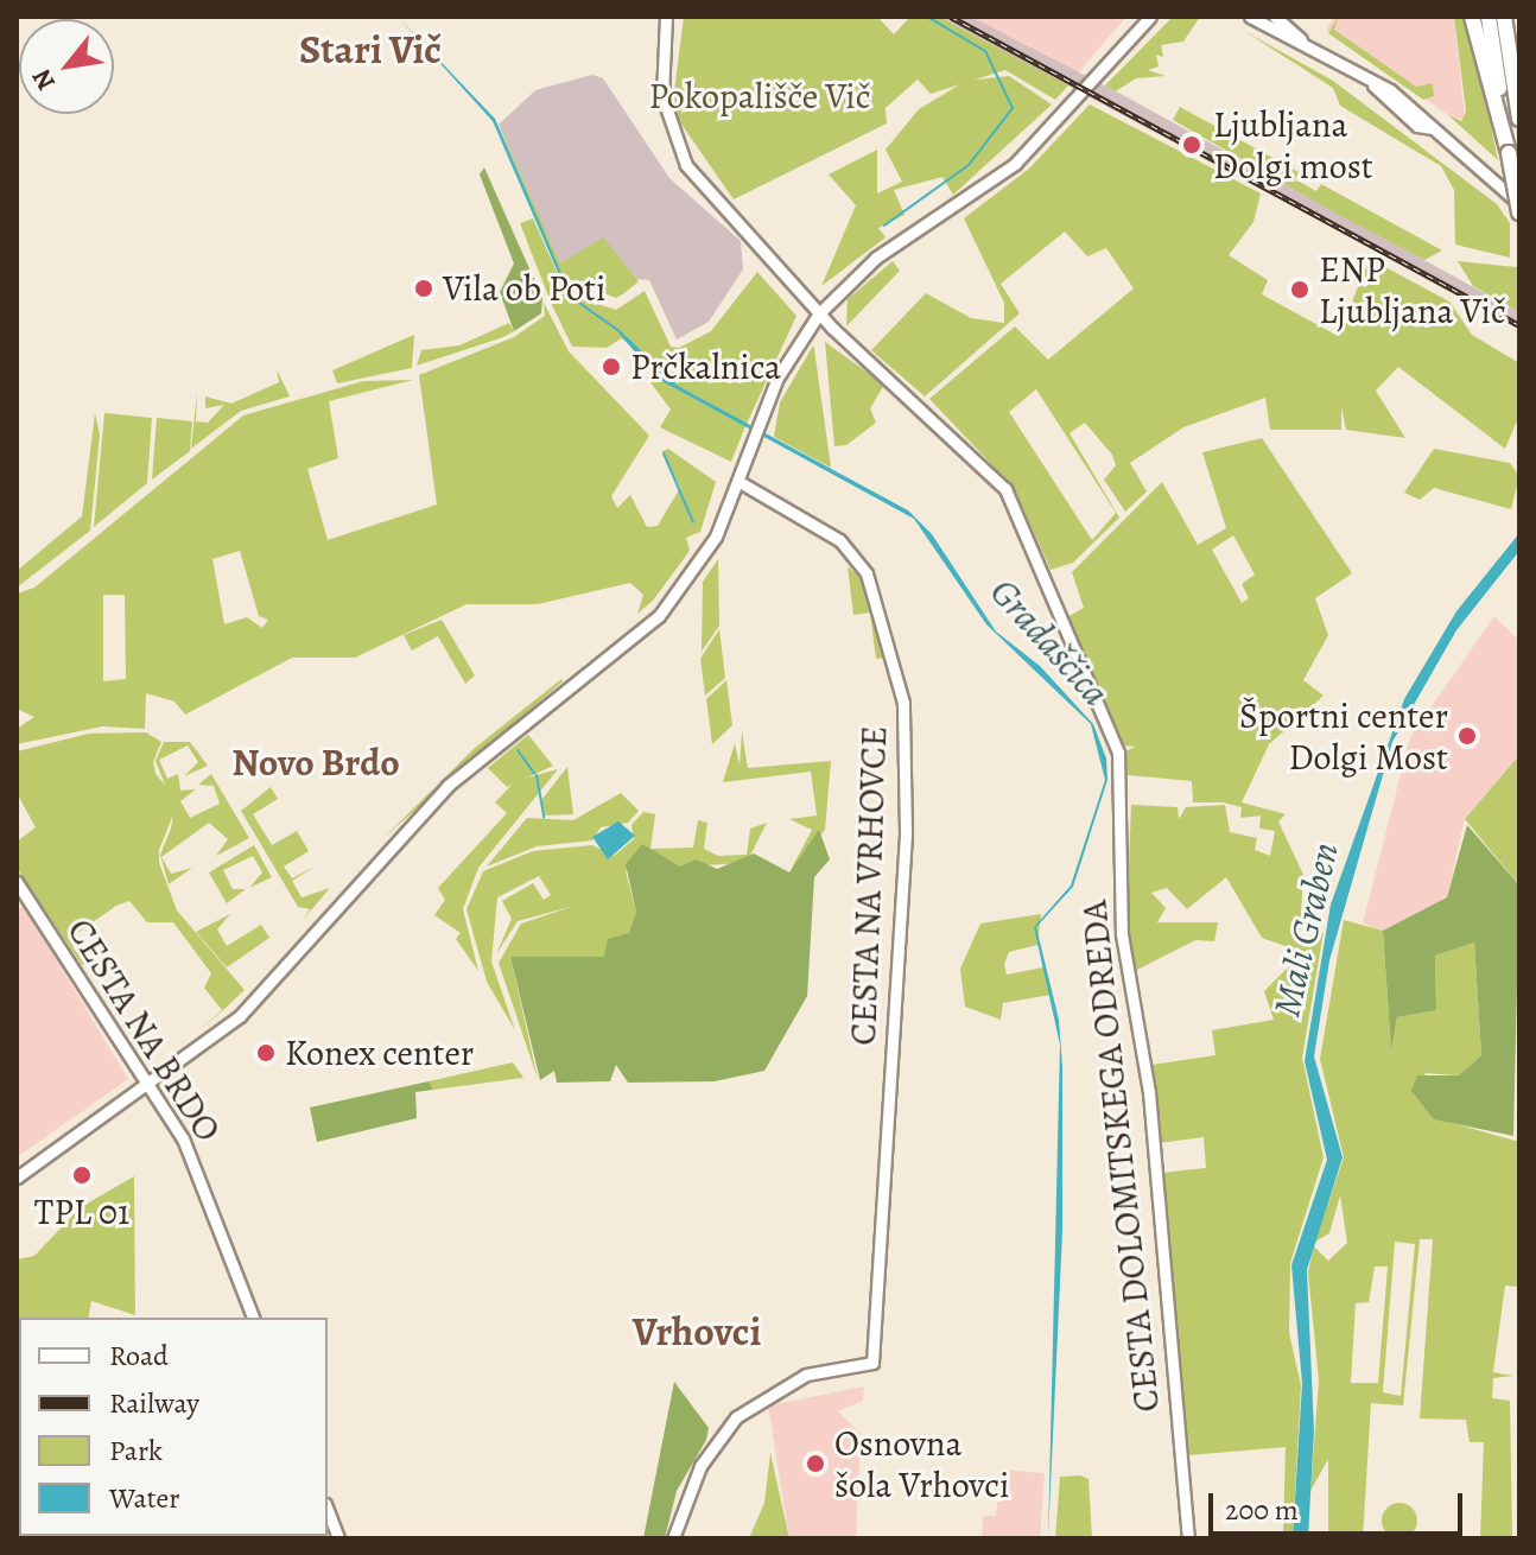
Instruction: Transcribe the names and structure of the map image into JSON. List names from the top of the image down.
{
  "streets": {
    "street": ["CESTA NA VRHOVCE", "CESTA NA BRDO", "CESTA DOLOMITSKEGA ODREDA"]
  },
  "districts": ["Stari Vič", "Novo Brdo", "Vrhovci"],
  "water": ["Gradaščica", "Mali Graben"],
  "parks": ["Pokopališče Vič"],
  "places": [
    "Ljubljana Dolgi most",
    "Vila ob Poti",
    "ENP Ljubljana Vič",
    "Prčkalnica",
    "Športni center Dolgi Most",
    "Konex center",
    "TPL 01",
    "Osnovna šola Vrhovci"
  ],
  "legend": [
    "Road",
    "Railway",
    "Park",
    "Water"
  ],
  "scale_bar": "200 m",
  "north": "bottom left"
}
